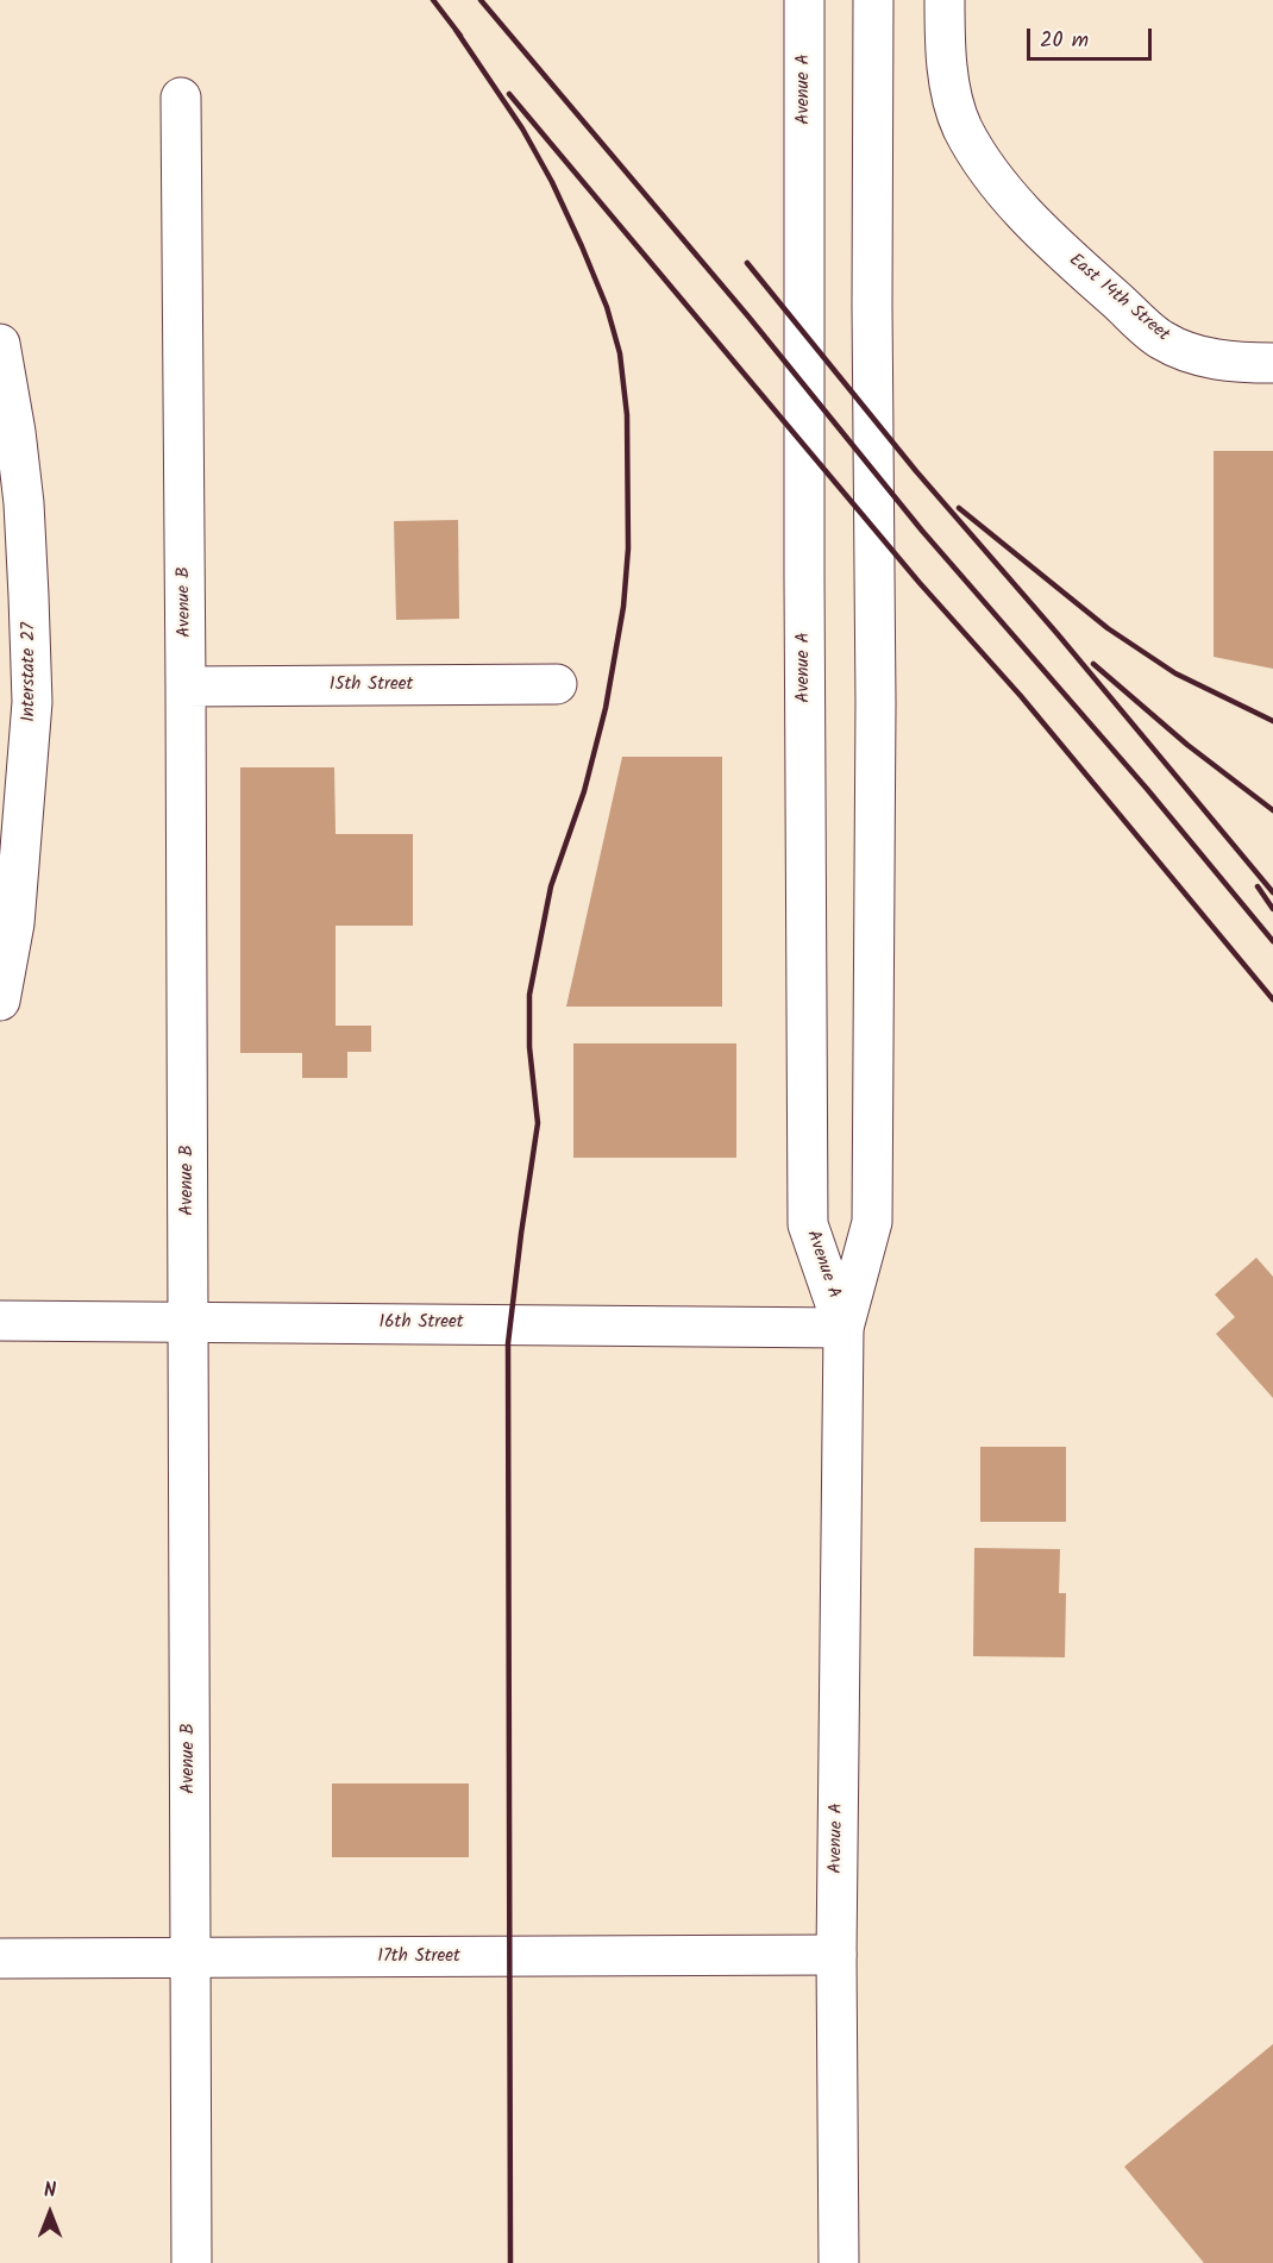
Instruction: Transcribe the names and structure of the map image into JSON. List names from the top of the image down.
{
  "streets": {
    "street": [
      "Avenue A",
      "East 14th Street",
      "Avenue B",
      "Interstate 27",
      "15th Street",
      "16th Street",
      "17th Street"
    ]
  },
  "crossings": [
    ["Avenue A", "16th Street"],
    ["Avenue A", "17th Street"],
    ["Avenue B", "15th Street"],
    ["Avenue B", "16th Street"],
    ["Avenue B", "17th Street"]
  ],
  "scale_bar": "20 m",
  "north": "top"
}
